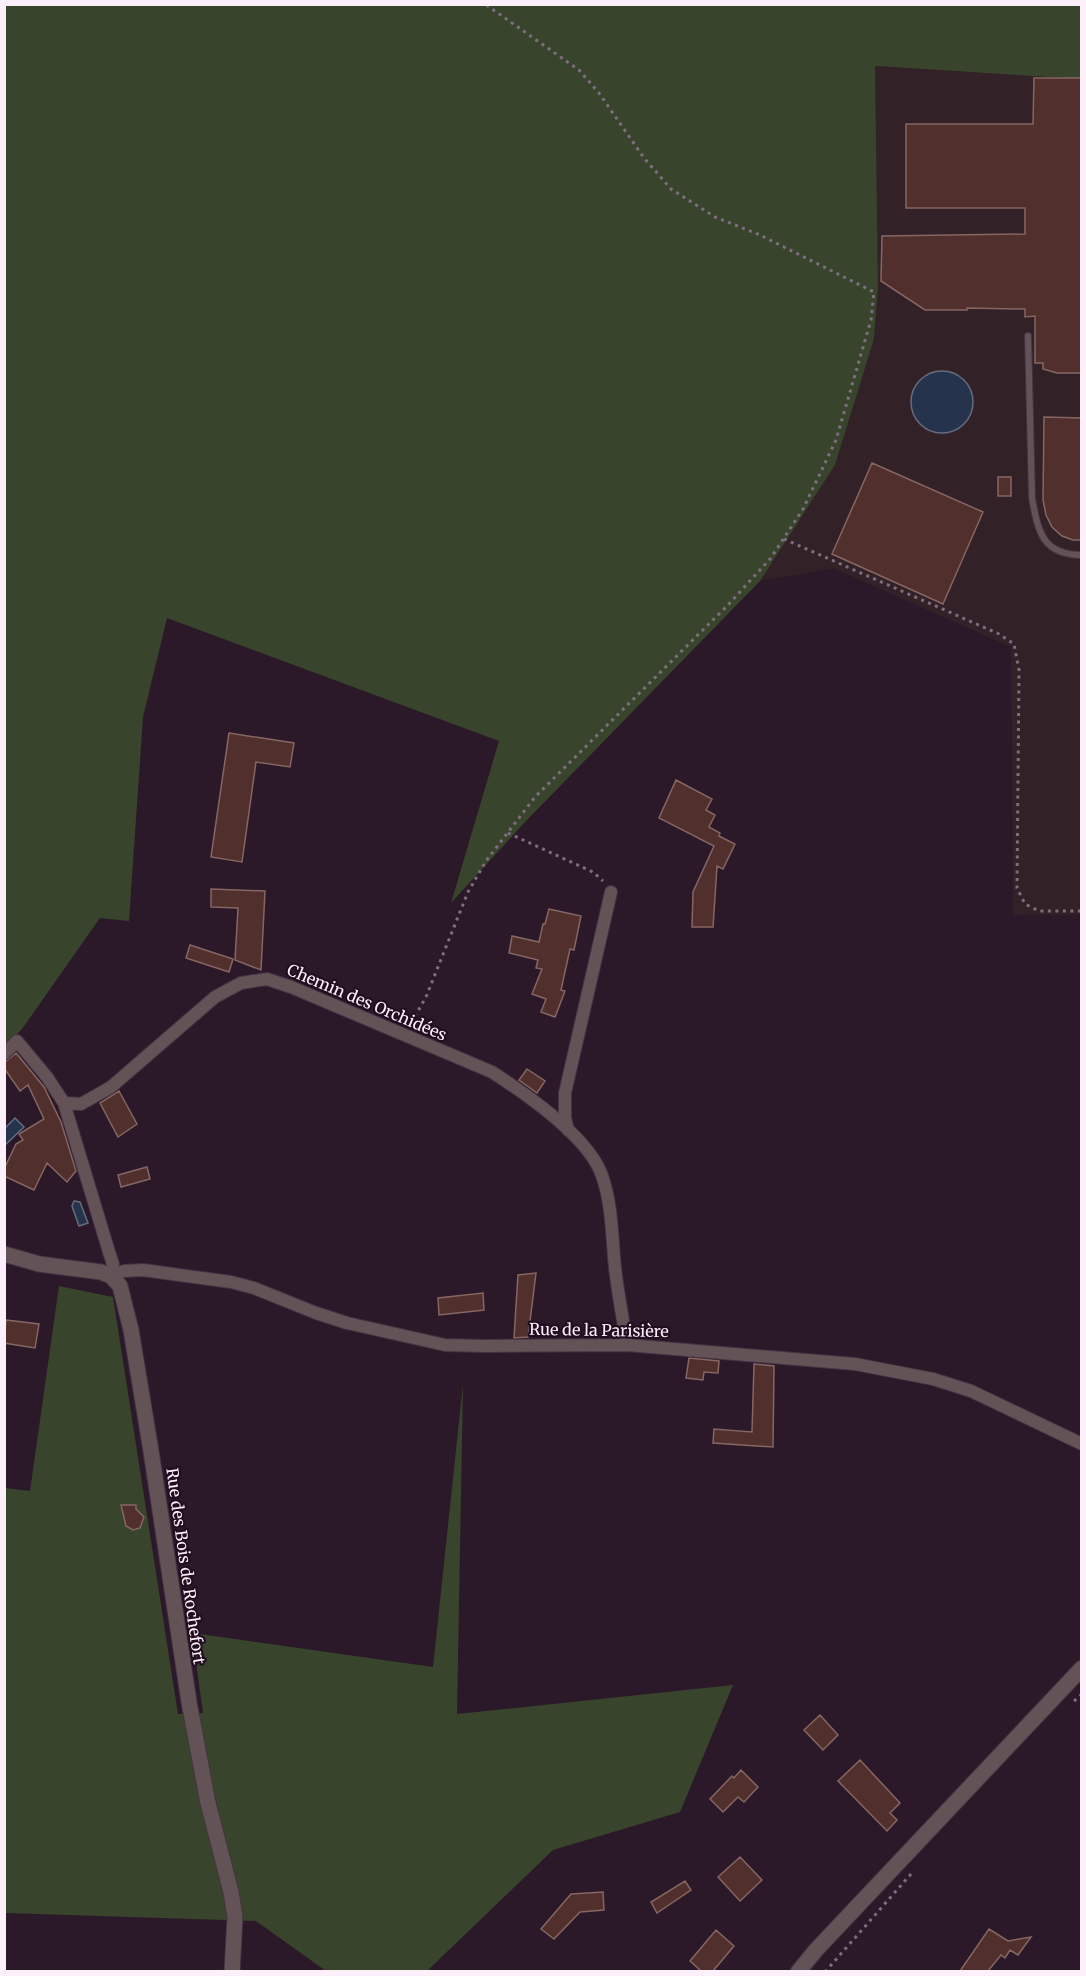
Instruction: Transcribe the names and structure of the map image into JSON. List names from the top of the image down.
{
  "streets": {
    "street": ["Chemin des Orchidées", "Rue de la Parisière", "Rue des Bois de Rochefort"]
  },
  "crossings": [
    ["Chemin des Orchidées", "Rue de la Parisière"],
    ["Rue de la Parisière", "Rue des Bois de Rochefort"]
  ]
}
